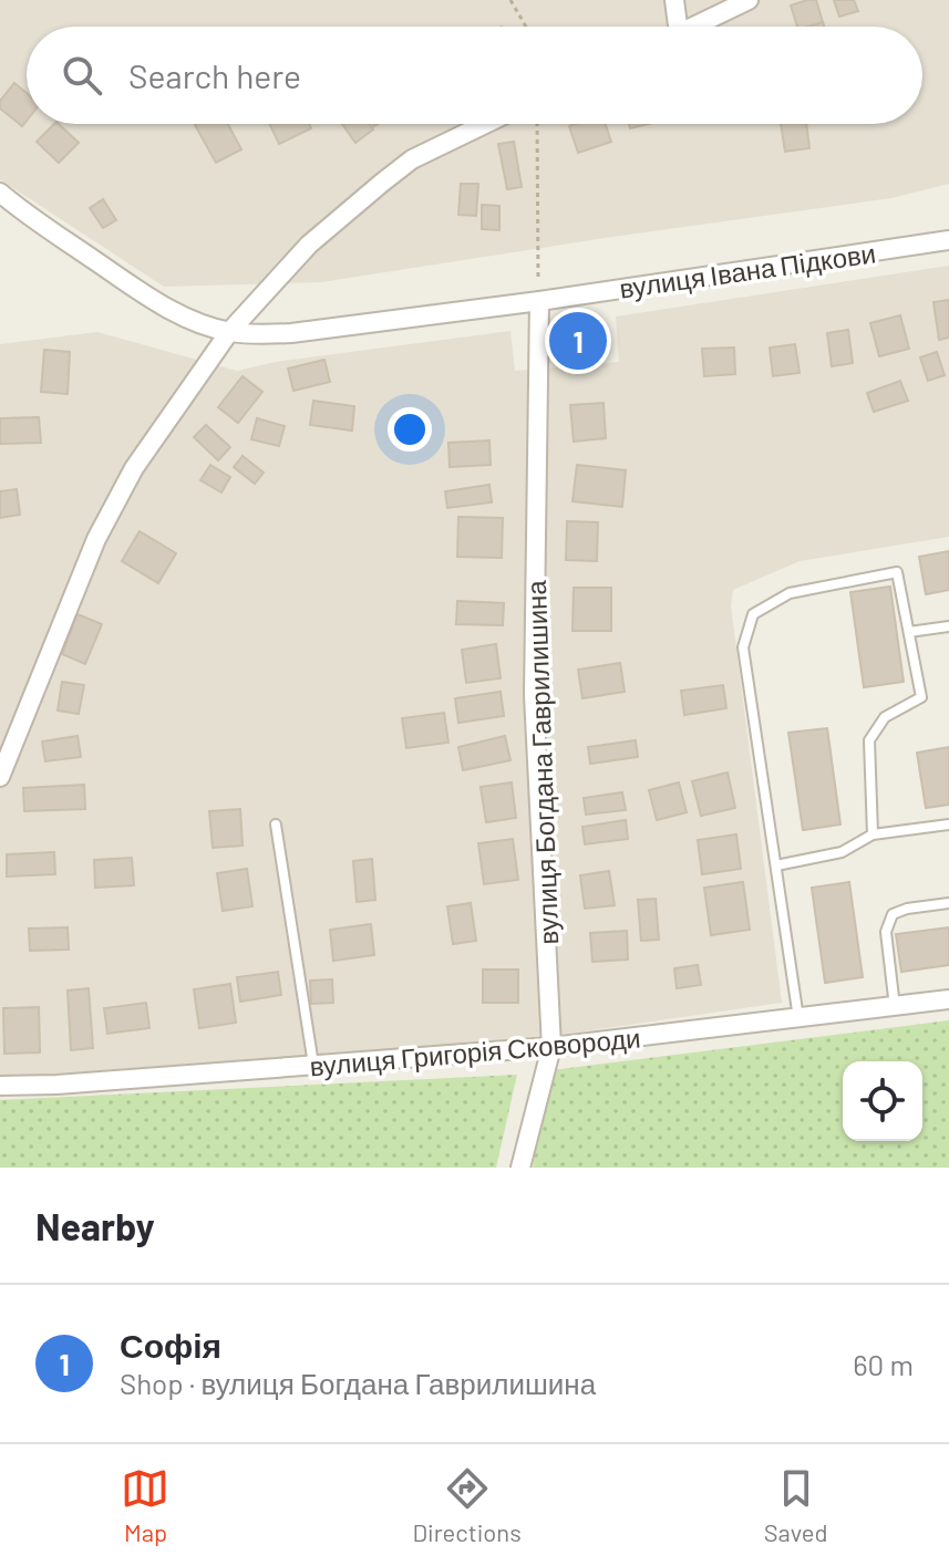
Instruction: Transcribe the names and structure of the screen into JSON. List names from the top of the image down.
{
  "streets": {
    "street": ["вулиця Івана Підкови", "вулиця Богдана Гаврилишина", "вулиця Григорія Сковороди"]
  },
  "crossings": [
    ["вулиця Івана Підкови", "вулиця Богдана Гаврилишина"],
    ["вулиця Богдана Гаврилишина", "вулиця Григорія Сковороди"]
  ],
  "page": {
    "search": "Search here",
    "pins": "1",
    "heading": "Nearby",
    "list": [
      {
        "mark": "1",
        "name": "Софія",
        "note": "Shop · вулиця Богдана Гаврилишина",
        "value": "60 m"
      }
    ],
    "nav": ["Map", "Directions", "Saved"]
  }
}
